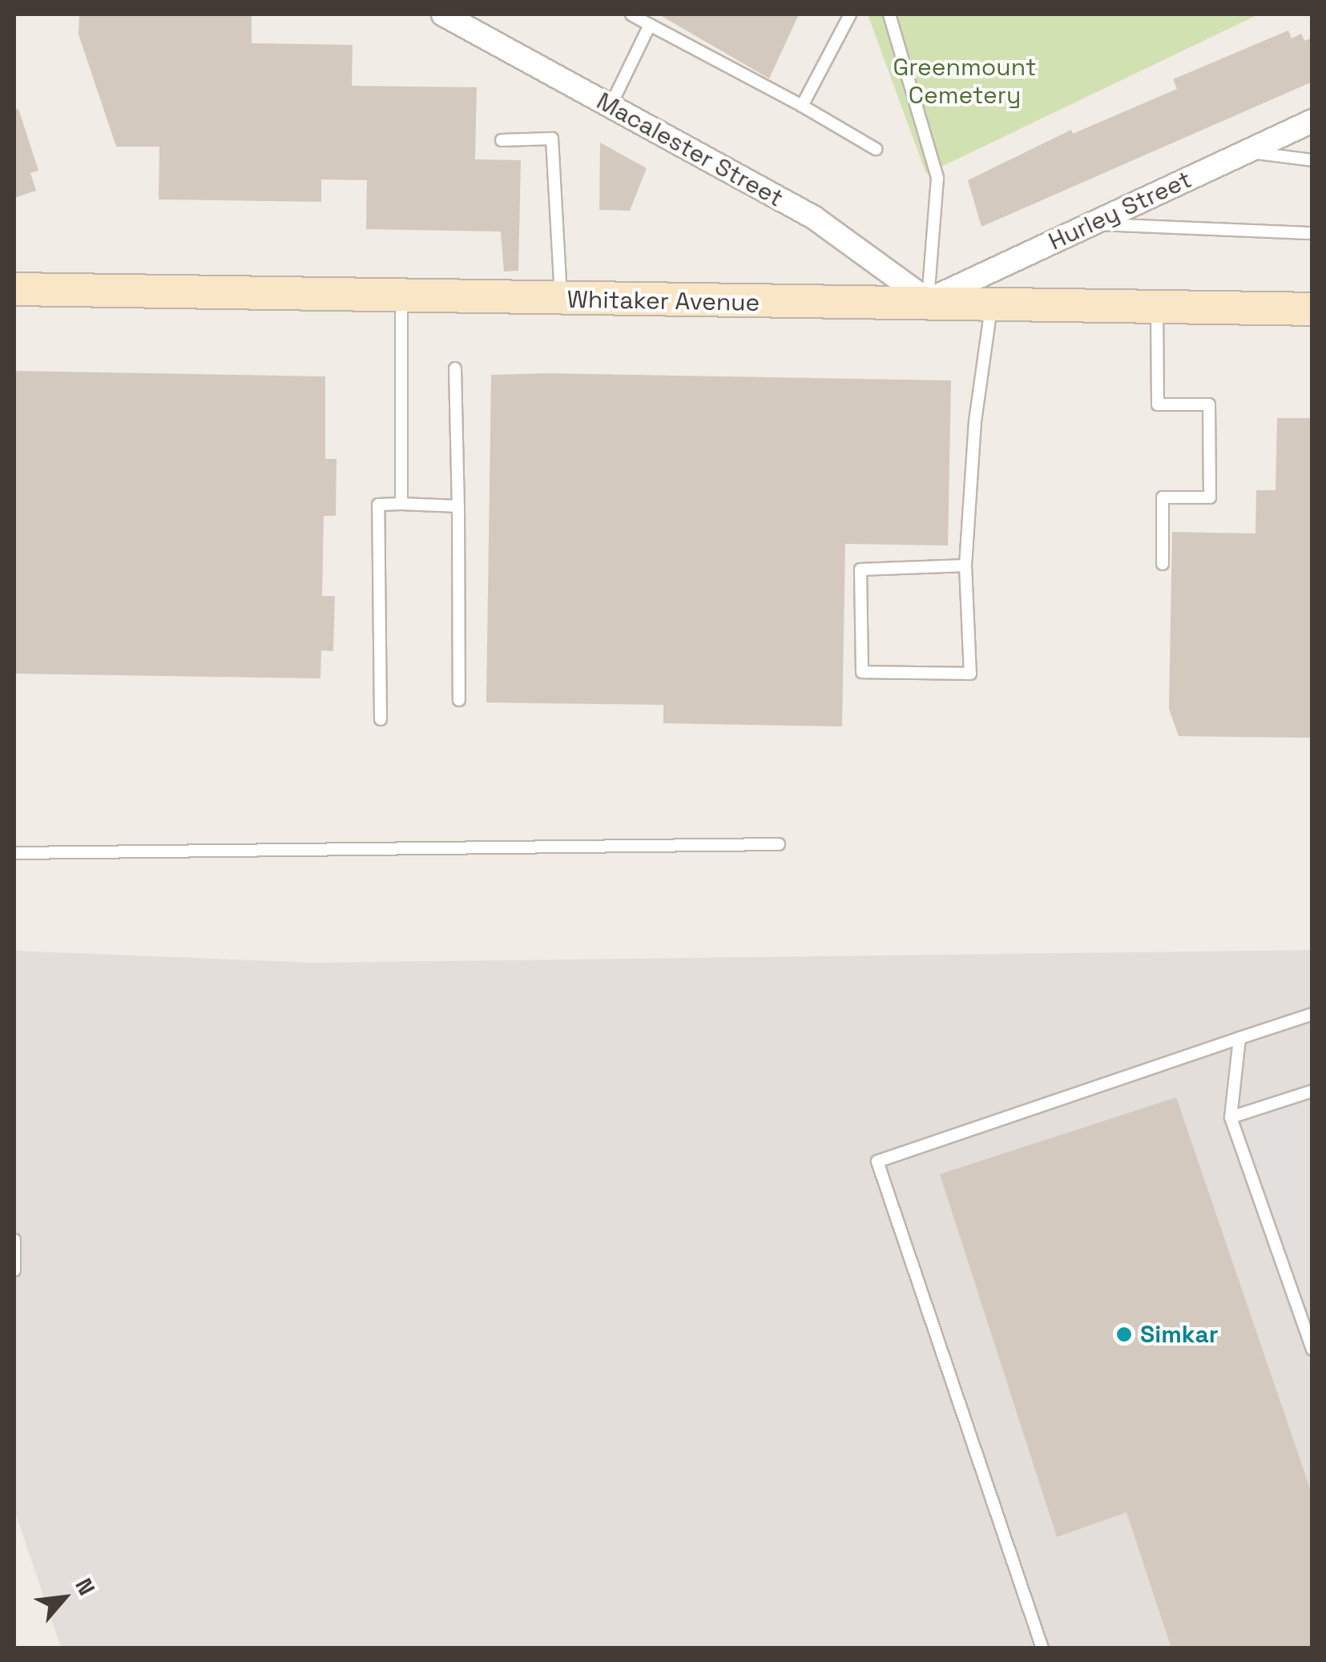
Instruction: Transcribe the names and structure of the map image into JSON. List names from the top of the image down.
{
  "streets": {
    "main road": ["Whitaker Avenue"],
    "street": ["Macalester Street", "Hurley Street"]
  },
  "crossings": [
    ["Macalester Street", "Hurley Street"],
    ["Macalester Street", "Whitaker Avenue"],
    ["Hurley Street", "Whitaker Avenue"]
  ],
  "parks": ["Greenmount Cemetery"],
  "places": ["Simkar"],
  "north": "top right"
}
